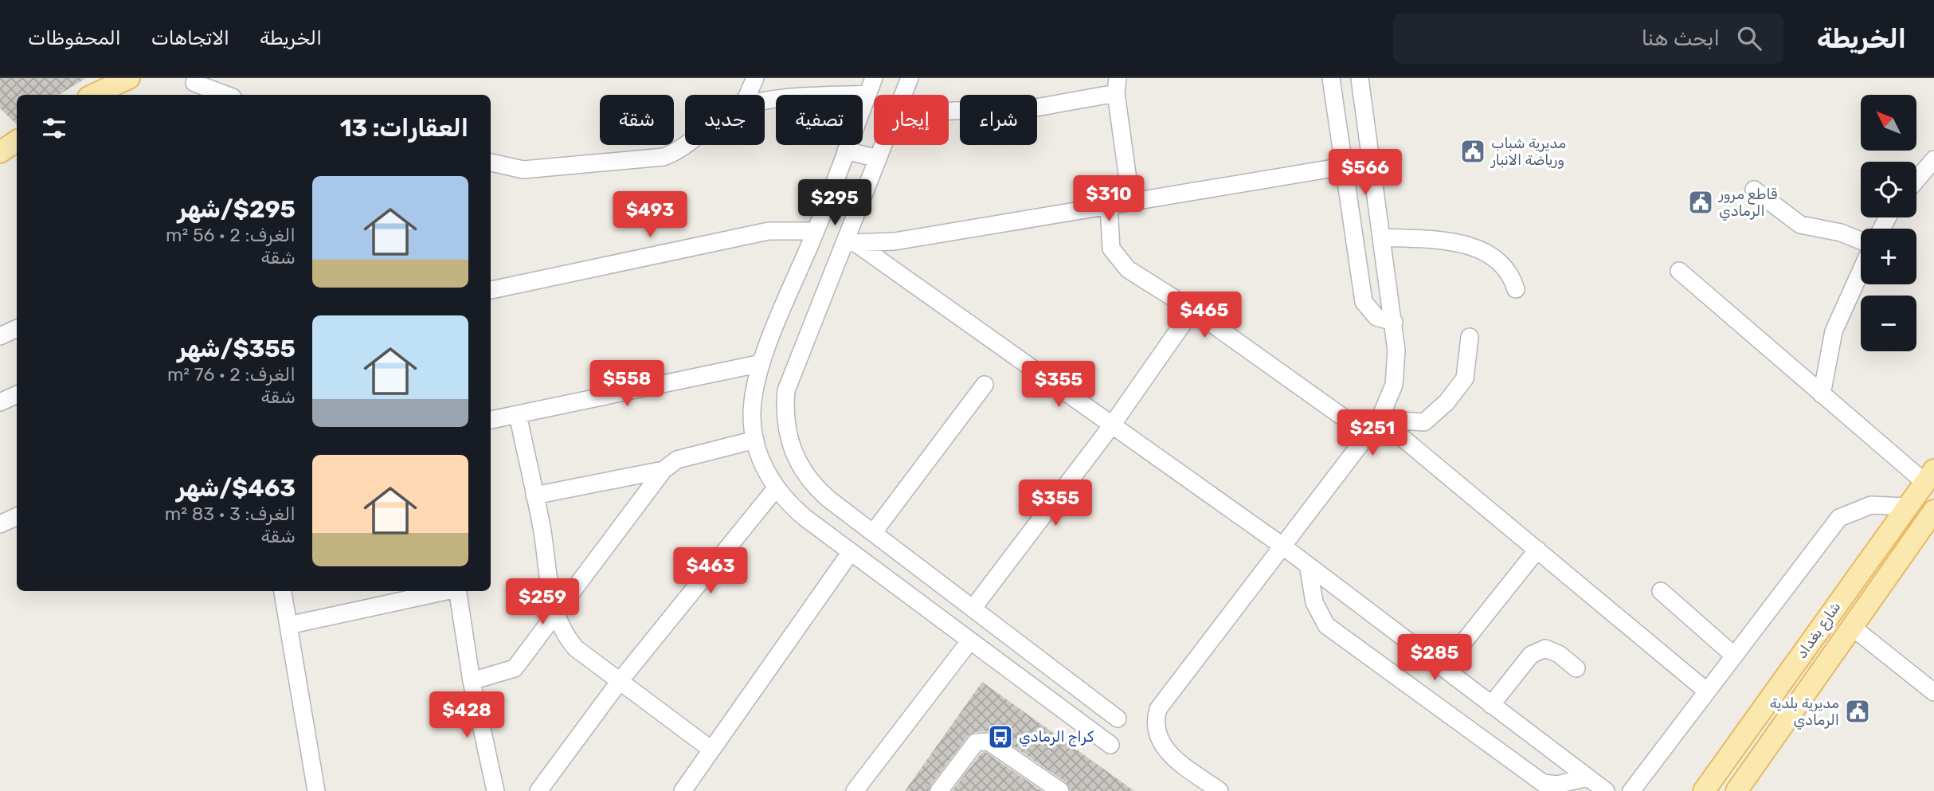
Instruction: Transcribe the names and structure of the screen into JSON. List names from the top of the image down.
{
  "streets": {
    "main road": ["شارع بغداد"]
  },
  "places": {
    "public building": ["مديرية شباب ورياضة الانبار", "قاطع مرور الرمادي", "مديرية بلدية الرمادي"],
    "bus stop": ["كراج الرمادي"]
  },
  "north": "top left",
  "page": {
    "header": "الخريطة",
    "search": "ابحث هنا",
    "nav": ["الخريطة", "الاتجاهات", "المحفوظات"],
    "map_buttons": ["+", "−"],
    "chip": [
      "شراء",
      "إيجار",
      "تصفية",
      "جديد",
      "شقة"
    ],
    "heading": "العقارات: 13",
    "price": [
      "$566",
      "$310",
      "$295",
      "$493",
      "$465",
      "$558",
      "$355",
      "$251",
      "$355",
      "$463",
      "$259",
      "$285",
      "$428"
    ],
    "list": [
      {
        "name": "$295/شهر",
        "note": "الغرف: 2 · 56 m² · شقة"
      },
      {
        "name": "$355/شهر",
        "note": "الغرف: 2 · 76 m² · شقة"
      },
      {
        "name": "$463/شهر",
        "note": "الغرف: 3 · 83 m² · شقة"
      }
    ]
  }
}
